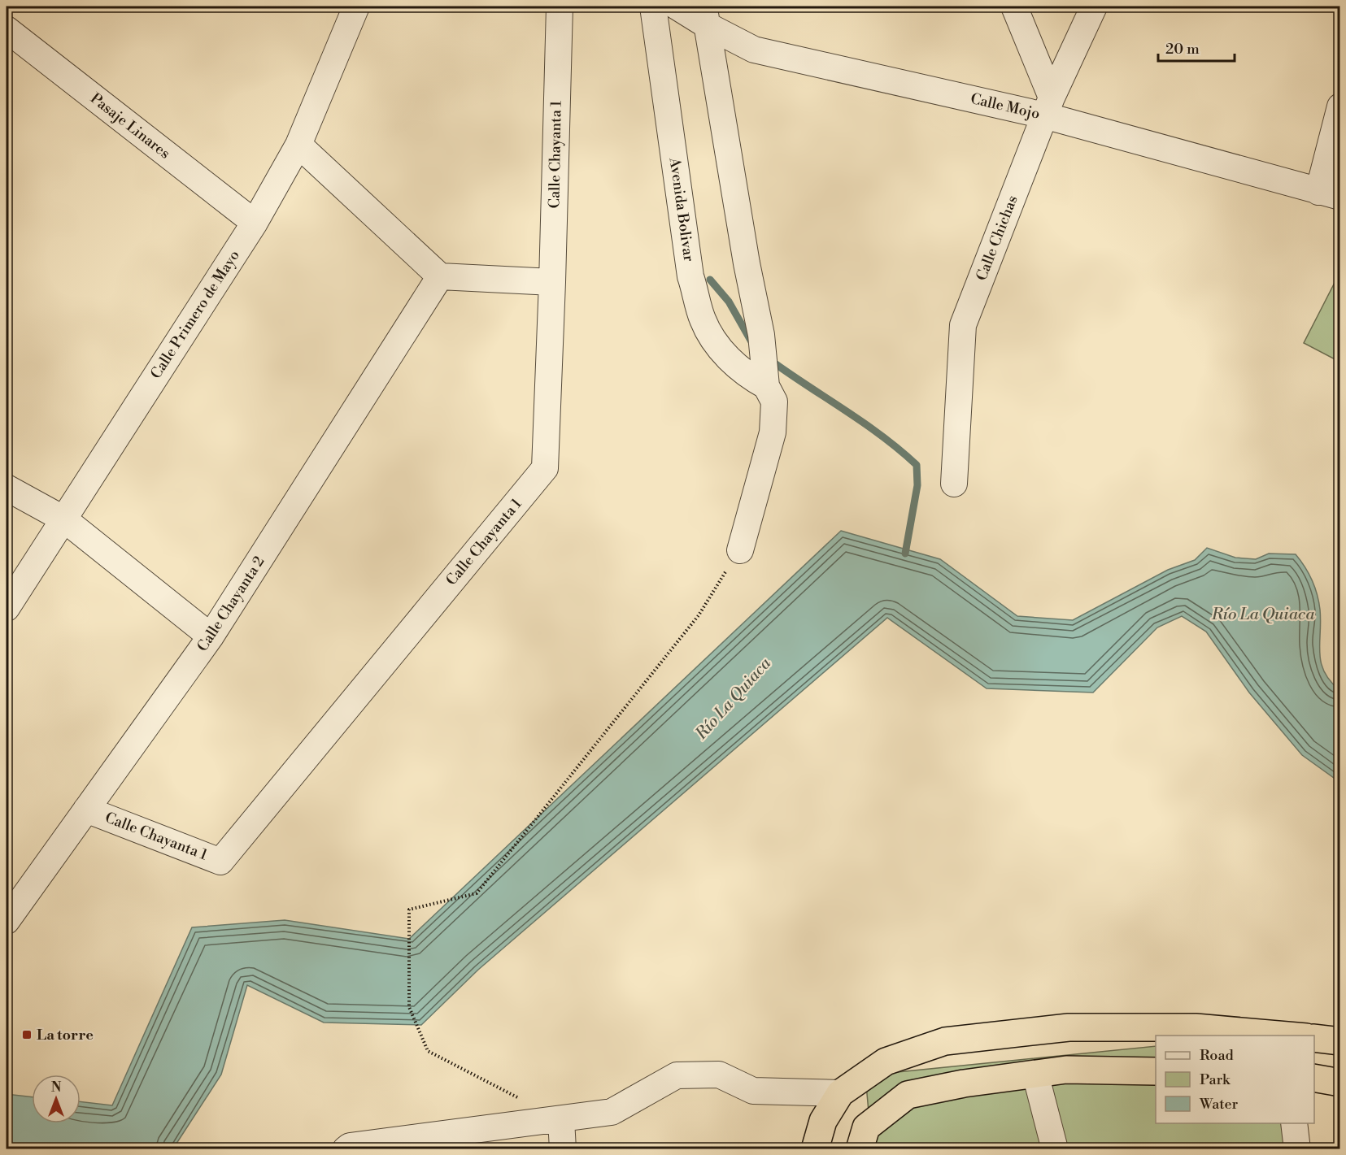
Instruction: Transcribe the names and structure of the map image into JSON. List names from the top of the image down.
{
  "streets": {
    "street": [
      "Calle Mojo",
      "Pasaje Linares",
      "Calle Chayanta 1",
      "Avenida Bolivar",
      "Calle Chichas",
      "Calle Primero de Mayo",
      "Calle Chayanta 2"
    ]
  },
  "crossings": [
    ["Calle Mojo", "Calle Chichas"],
    ["Pasaje Linares", "Calle Primero de Mayo"],
    ["Calle Chayanta 1", "Calle Chayanta 2"]
  ],
  "water": ["Río La Quiaca"],
  "places": {
    "transit": ["La torre"]
  },
  "legend": ["Road", "Park", "Water"],
  "scale_bar": "20 m",
  "north": "top"
}
